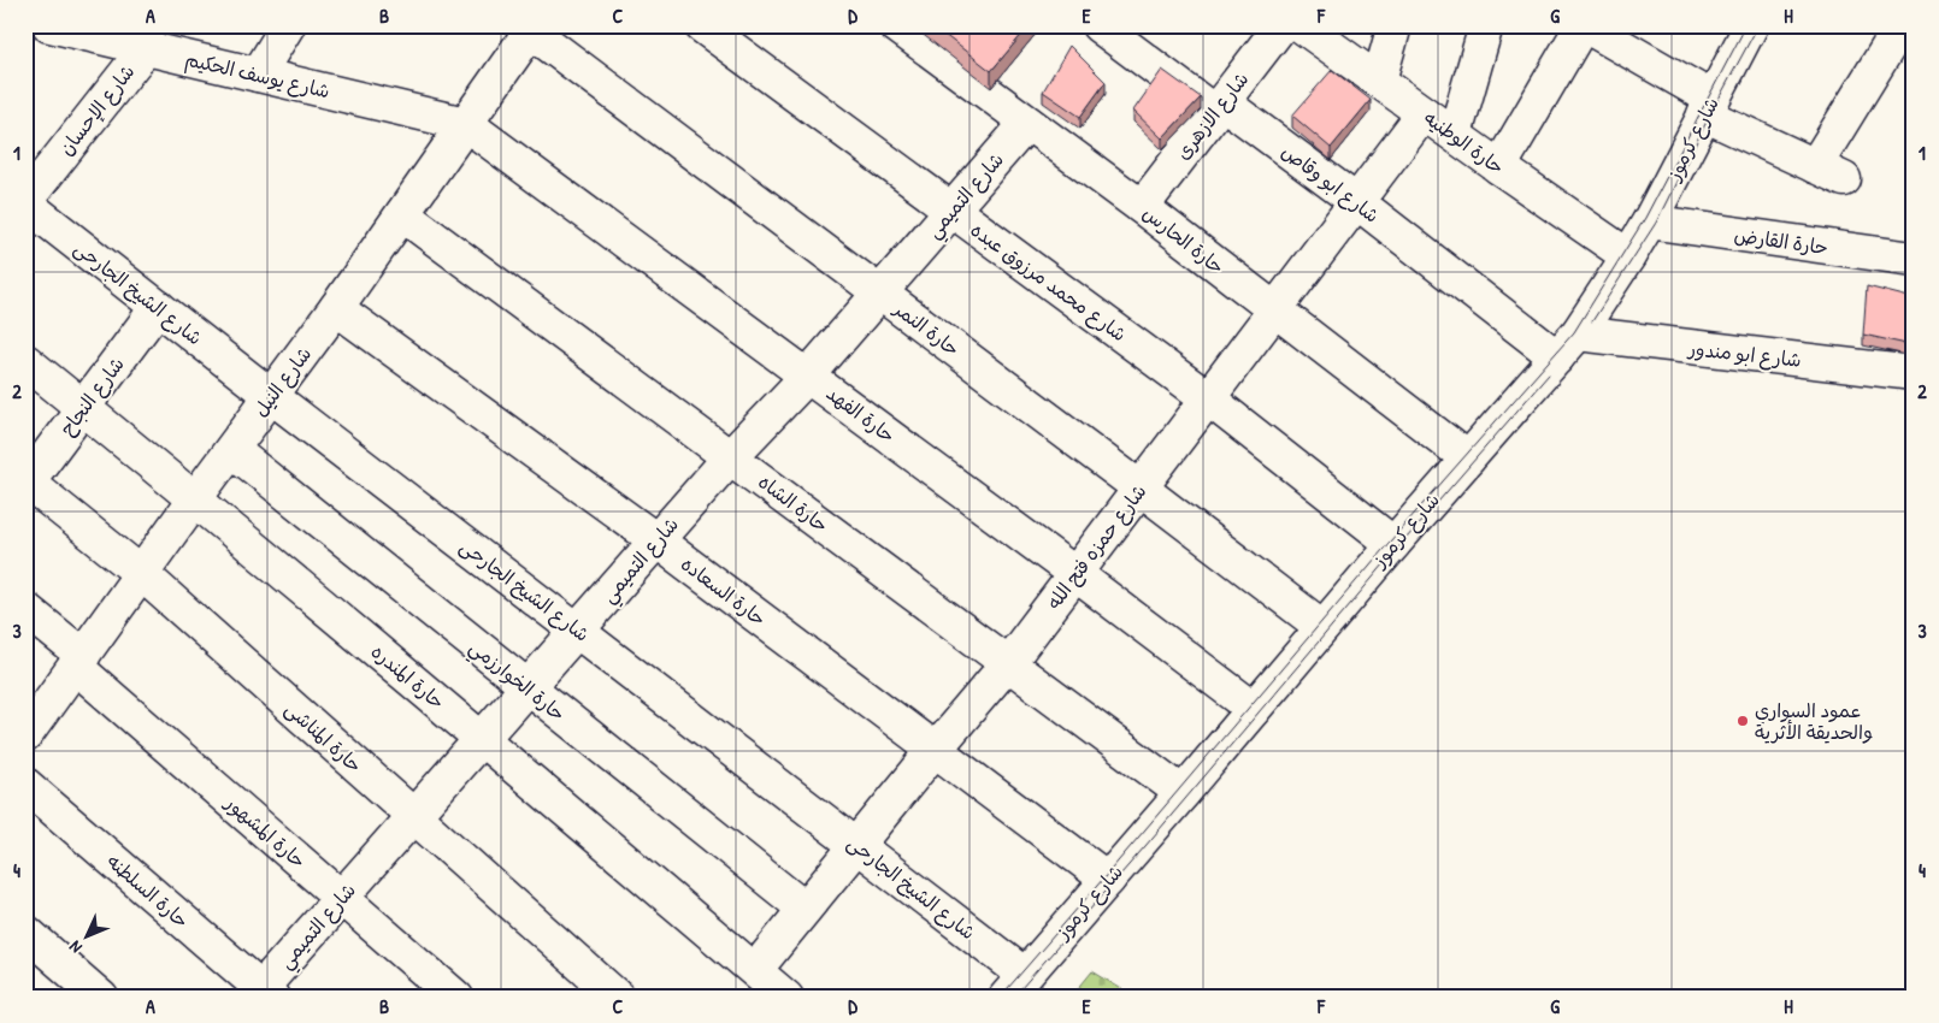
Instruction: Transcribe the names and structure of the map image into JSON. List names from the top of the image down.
{
  "streets": {
    "street": [
      "شارع يوسف الحكيم",
      "شارع الإحسان",
      "شارع الازهرى",
      "شارع كرموز",
      "حارة الوطنيه",
      "شارع ابو وقاص",
      "شارع التميمي",
      "حارة الحارس",
      "حارة القارض",
      "شارع محمد مرزوق عبده",
      "شارع الشيخ الجارحى",
      "حارة النمر",
      "شارع ابو مندور",
      "شارع النيل",
      "شارع النجاح",
      "حارة الفهد",
      "حارة الشاه",
      "شارع حمزه فتح الله",
      "حارة السعاده",
      "حارة المندره",
      "حارة الخوارزمي",
      "حارة المناشى",
      "حارة المشهور",
      "حارة السلطنه"
    ]
  },
  "crossings": [
    ["شارع يوسف الحكيم", "شارع الإحسان"],
    ["شارع يوسف الحكيم", "شارع النيل"],
    ["شارع يوسف الحكيم", "حارة الفهد"],
    ["شارع الإحسان", "شارع الشيخ الجارحى"],
    ["شارع الازهرى", "شارع ابو وقاص"],
    ["شارع الازهرى", "حارة الحارس"],
    ["شارع كرموز", "حارة الوطنيه"],
    ["شارع كرموز", "شارع ابو وقاص"],
    ["شارع كرموز", "حارة الحارس"],
    ["شارع كرموز", "حارة القارض"],
    ["شارع كرموز", "شارع محمد مرزوق عبده"],
    ["شارع كرموز", "شارع الشيخ الجارحى"],
    ["شارع كرموز", "حارة النمر"],
    ["شارع كرموز", "شارع ابو مندور"],
    ["شارع كرموز", "حارة الفهد"],
    ["شارع كرموز", "حارة الشاه"],
    ["شارع كرموز", "حارة السعاده"],
    ["حارة الوطنيه", "شارع حمزه فتح الله"],
    ["شارع ابو وقاص", "شارع ابو مندور"],
    ["شارع ابو وقاص", "شارع حمزه فتح الله"],
    ["شارع التميمي", "حارة الحارس"],
    ["شارع التميمي", "شارع محمد مرزوق عبده"],
    ["شارع التميمي", "شارع الشيخ الجارحى"],
    ["شارع التميمي", "حارة النمر"],
    ["شارع التميمي", "حارة الفهد"],
    ["شارع التميمي", "حارة الشاه"],
    ["شارع التميمي", "حارة السعاده"],
    ["شارع التميمي", "حارة المندره"],
    ["شارع التميمي", "حارة الخوارزمي"],
    ["شارع التميمي", "حارة المناشى"],
    ["شارع التميمي", "حارة المشهور"],
    ["شارع التميمي", "حارة السلطنه"],
    ["حارة الحارس", "شارع حمزه فتح الله"],
    ["شارع محمد مرزوق عبده", "شارع حمزه فتح الله"],
    ["شارع الشيخ الجارحى", "شارع النيل"],
    ["شارع الشيخ الجارحى", "شارع النجاح"],
    ["شارع الشيخ الجارحى", "شارع حمزه فتح الله"],
    ["حارة النمر", "شارع النيل"],
    ["حارة النمر", "شارع حمزه فتح الله"],
    ["شارع النيل", "حارة الفهد"],
    ["شارع النيل", "حارة الشاه"],
    ["شارع النيل", "حارة السعاده"],
    ["شارع النيل", "حارة المندره"],
    ["شارع النيل", "حارة الخوارزمي"],
    ["شارع النيل", "حارة المناشى"],
    ["شارع النيل", "حارة المشهور"],
    ["شارع النجاح", "حارة المندره"],
    ["شارع النجاح", "حارة المناشى"],
    ["حارة الفهد", "شارع حمزه فتح الله"],
    ["حارة الشاه", "شارع حمزه فتح الله"],
    ["شارع حمزه فتح الله", "حارة السعاده"],
    ["شارع حمزه فتح الله", "حارة المندره"],
    ["شارع حمزه فتح الله", "حارة الخوارزمي"]
  ],
  "places": ["عمود السواري والحديقة الأثرية"],
  "north": "bottom left",
  "grid": {
    "columns": [
      "A",
      "B",
      "C",
      "D",
      "E",
      "F",
      "G",
      "H"
    ],
    "rows": [
      "1",
      "2",
      "3",
      "4"
    ]
  }
}
